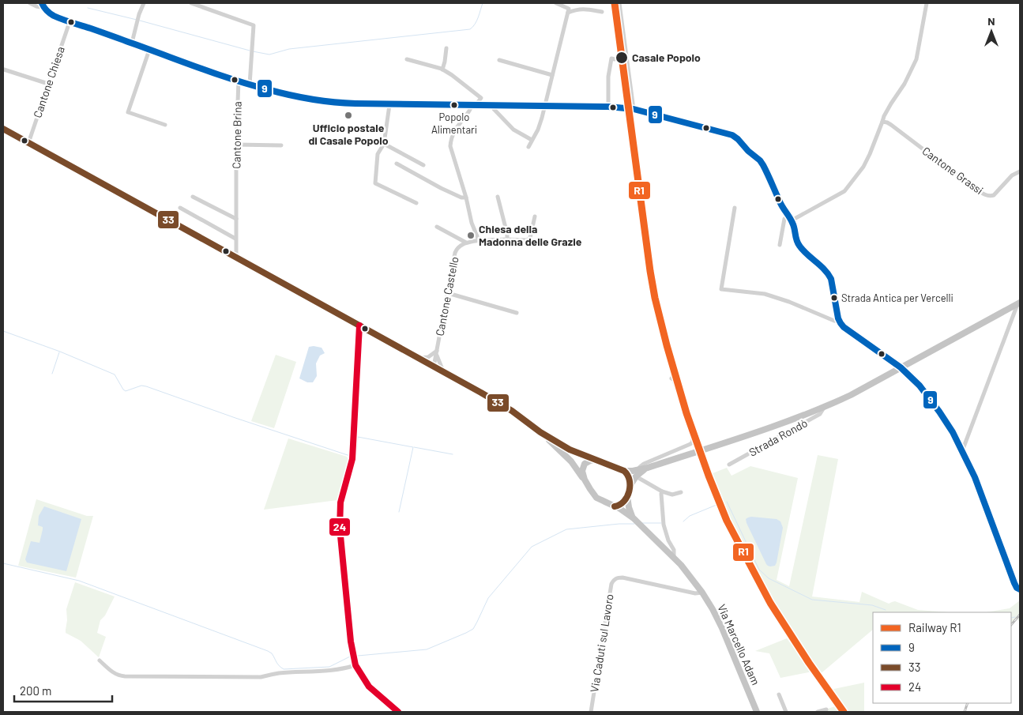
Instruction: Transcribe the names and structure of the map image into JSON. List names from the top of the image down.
{
  "streets": {
    "main road": ["Via Marcello Adam"],
    "street": [
      "Cantone Chiesa",
      "Cantone Brina",
      "Cantone Grassi",
      "Cantone Castello",
      "Strada Rondò",
      "Via Caduti sul Lavoro"
    ]
  },
  "crossings": [
    ["Via Caduti sul Lavoro", "Via Marcello Adam"]
  ],
  "places": [
    "Casale Popolo",
    "Popolo Alimentari",
    "Ufficio postale di Casale Popolo",
    "Chiesa della Madonna delle Grazie",
    "Strada Antica per Vercelli"
  ],
  "lines": [
    "rail line R1",
    "transit line 9",
    "transit line 33",
    "transit line 24"
  ],
  "legend": [
    "Railway R1",
    "9",
    "33",
    "24"
  ],
  "scale_bar": "200 m",
  "north": "top"
}
